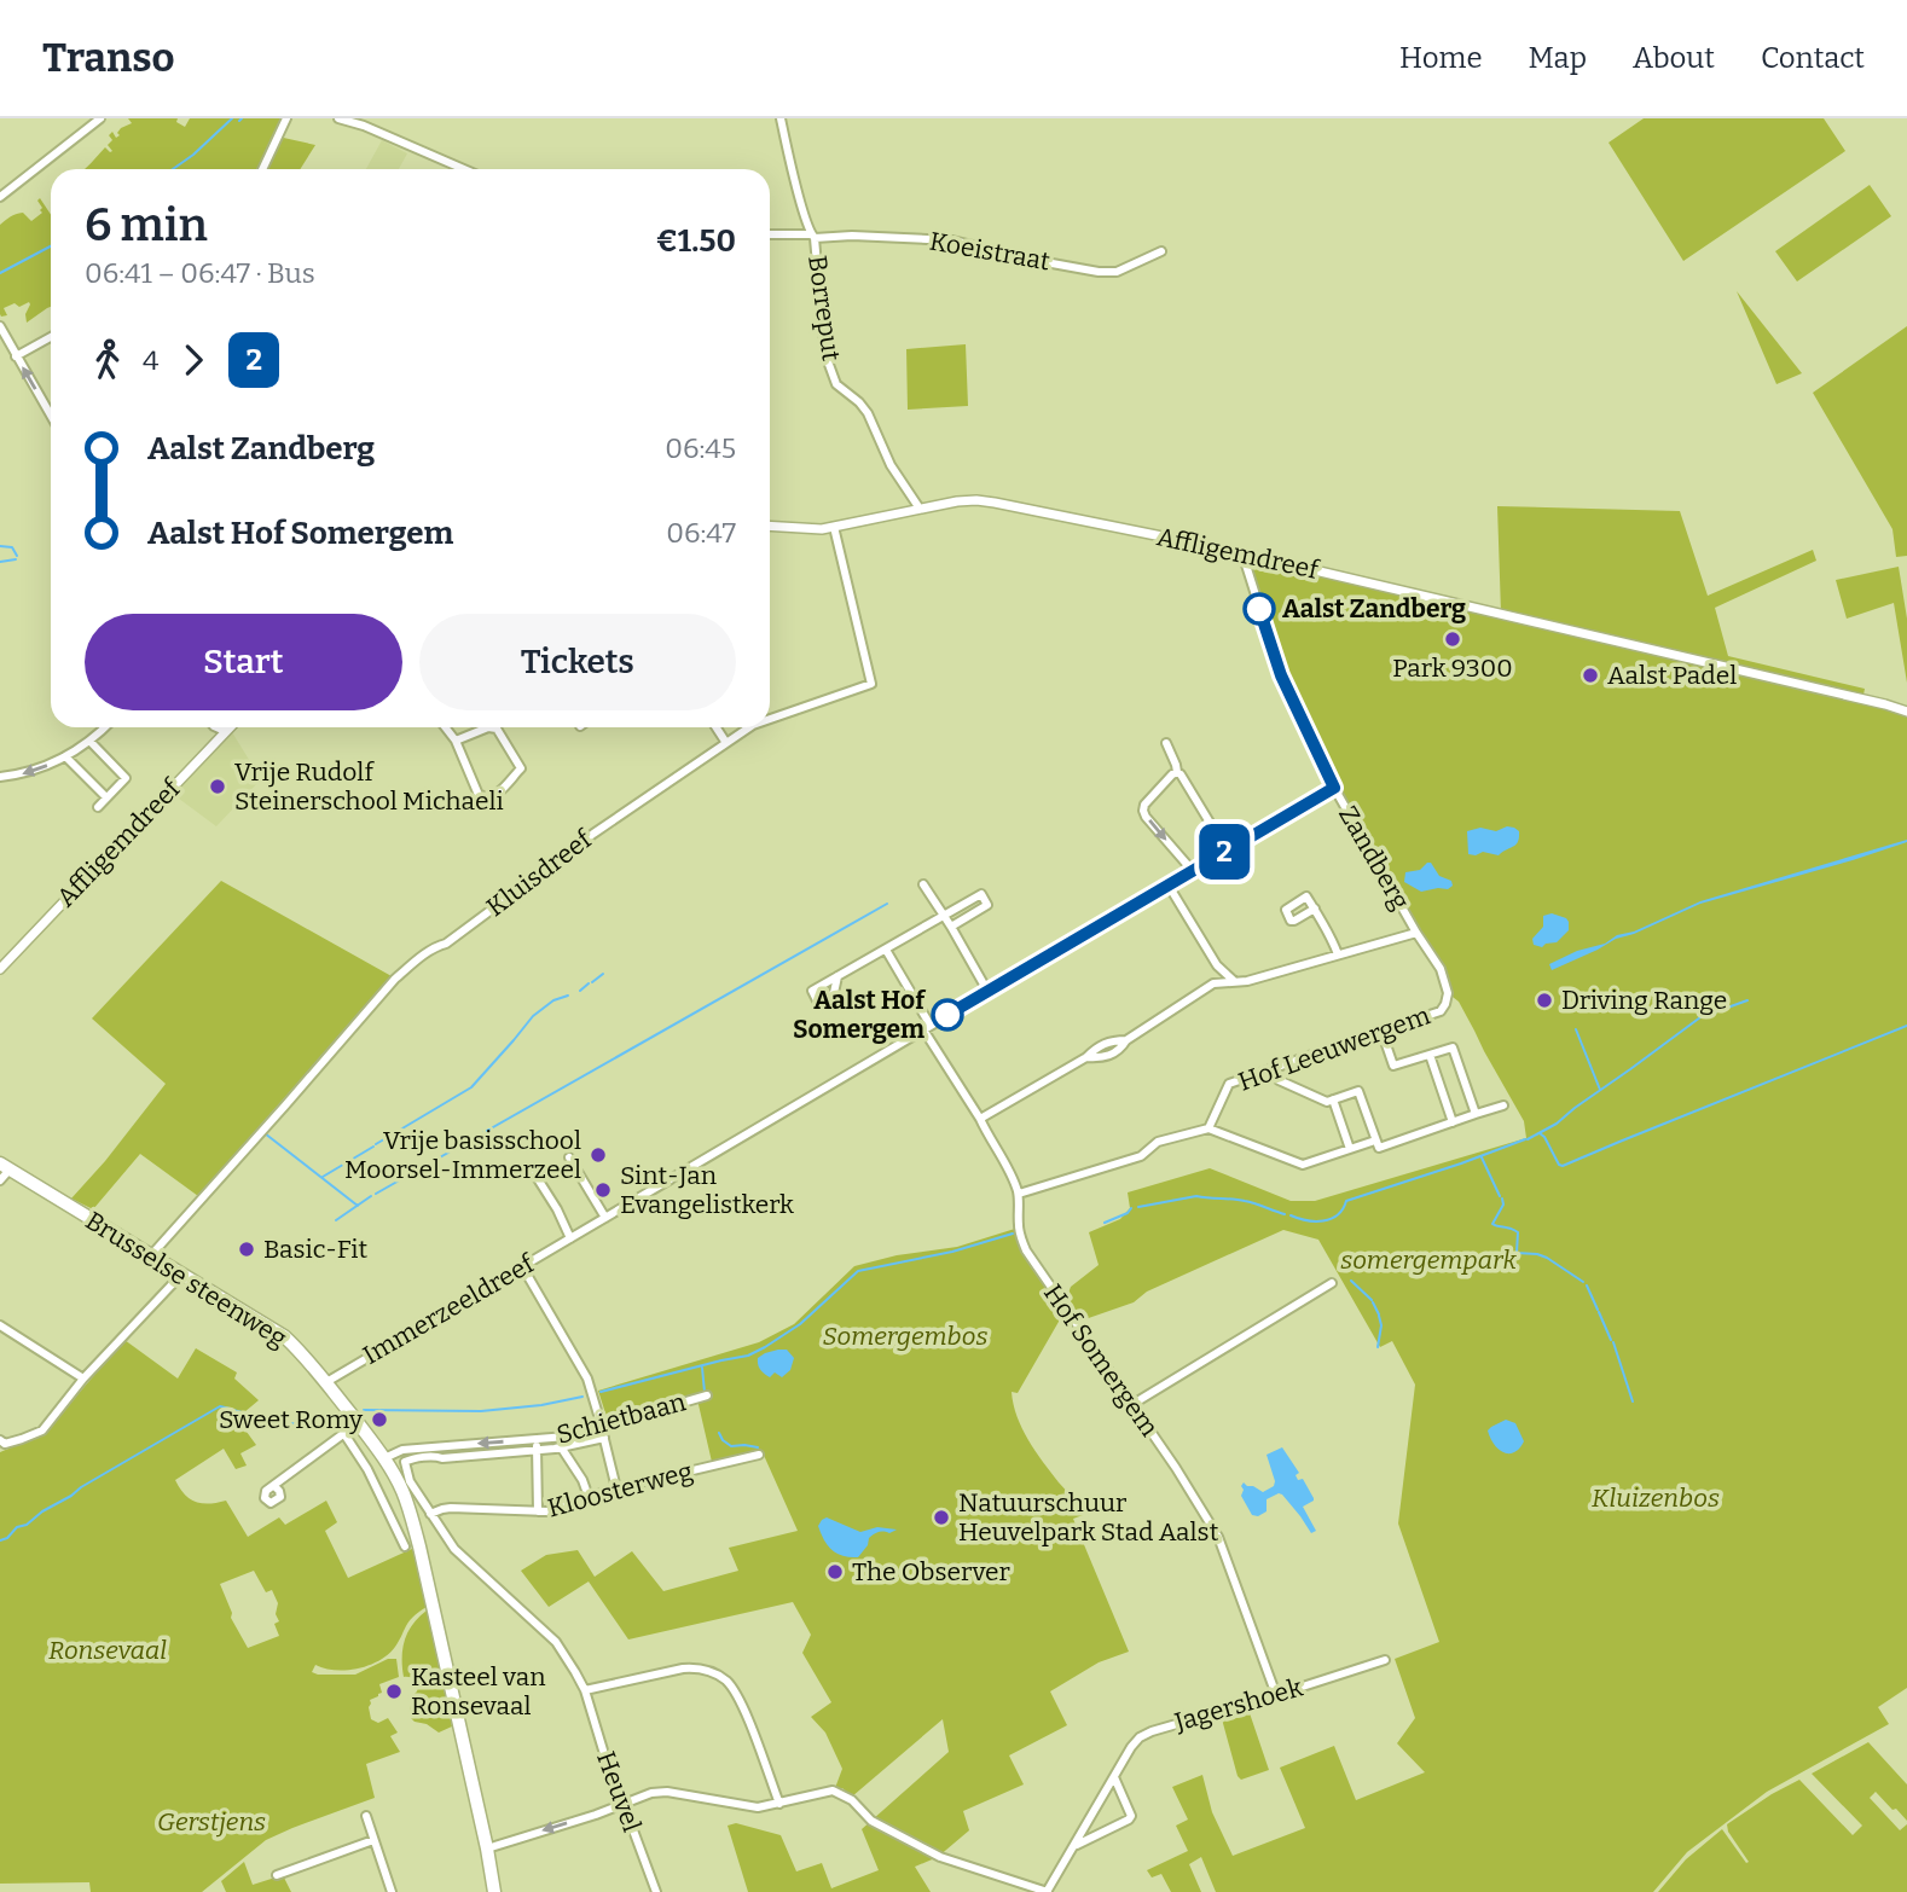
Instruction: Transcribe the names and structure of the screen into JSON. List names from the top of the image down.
{
  "streets": {
    "main road": ["Brusselse steenweg"],
    "street": [
      "Koeistraat",
      "Borreput",
      "Affligemdreef",
      "Zandberg",
      "Kluisdreef",
      "Hof Leeuwergem",
      "Immerzeeldreef",
      "Hof Somergem",
      "Schietbaan",
      "Kloosterweg",
      "Jagershoek",
      "Heuvel"
    ]
  },
  "crossings": [
    ["Koeistraat", "Borreput"],
    ["Borreput", "Affligemdreef"],
    ["Affligemdreef", "Zandberg"],
    ["Affligemdreef", "Kluisdreef"],
    ["Zandberg", "Hof Leeuwergem"],
    ["Zandberg", "Immerzeeldreef"],
    ["Kluisdreef", "Brusselse steenweg"],
    ["Brusselse steenweg", "Immerzeeldreef"],
    ["Brusselse steenweg", "Schietbaan"],
    ["Brusselse steenweg", "Heuvel"],
    ["Immerzeeldreef", "Hof Somergem"],
    ["Hof Somergem", "Jagershoek"],
    ["Schietbaan", "Kloosterweg"],
    ["Schietbaan", "Heuvel"],
    ["Kloosterweg", "Heuvel"]
  ],
  "parks": [
    "somergempark",
    "Somergembos",
    "Kluizenbos",
    "Ronsevaal",
    "Gerstjens"
  ],
  "places": [
    "Aalst Zandberg",
    "Park 9300",
    "Aalst Padel",
    "Vrije Rudolf Steinerschool Michaeli",
    "Driving Range",
    "Aalst Hof Somergem",
    "Vrije basisschool Moorsel-Immerzeel",
    "Sint-Jan Evangelistkerk",
    "Basic-Fit",
    "Sweet Romy",
    "Natuurschuur Heuvelpark Stad Aalst",
    "The Observer",
    "Kasteel van Ronsevaal"
  ],
  "lines": ["bus line 2"],
  "page": {
    "header": "Transo",
    "nav": [
      "Home",
      "Map",
      "About",
      "Contact"
    ],
    "on_map": "2",
    "heading": ["6 min", "06:41 – 06:47 · Bus", "€1.50"],
    "legs": ["4", "2"],
    "list": [
      {
        "name": "Aalst Zandberg",
        "value": "06:45"
      },
      {
        "name": "Aalst Hof Somergem",
        "value": "06:47"
      }
    ],
    "buttons": ["Start", "Tickets"]
  }
}
